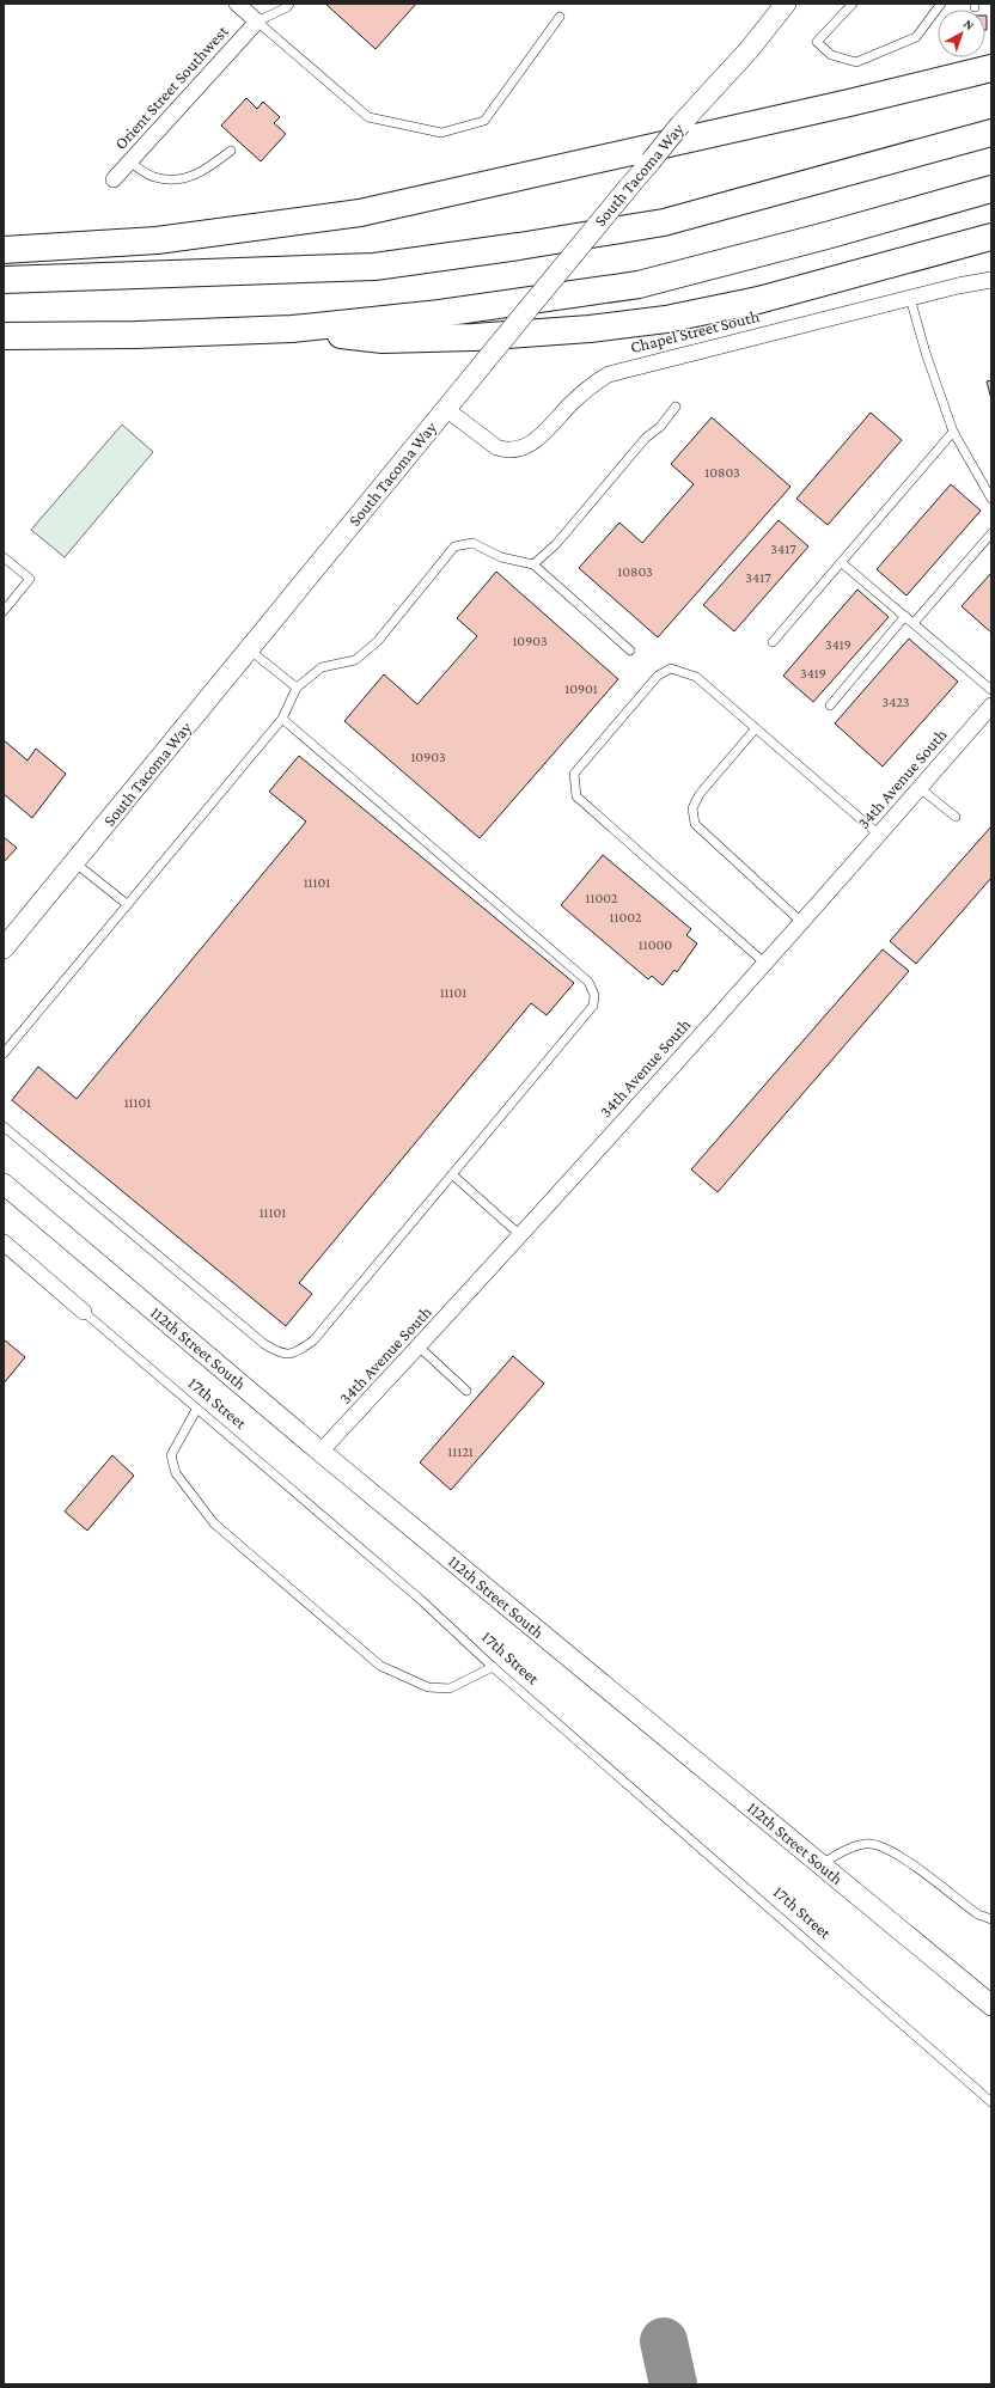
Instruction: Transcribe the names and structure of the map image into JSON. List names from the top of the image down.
{
  "streets": {
    "street": [
      "Orient Street Southwest",
      "South Tacoma Way",
      "Chapel Street South",
      "34th Avenue South",
      "112th Street South",
      "17th Street"
    ]
  },
  "crossings": [
    ["South Tacoma Way", "Chapel Street South"],
    ["34th Avenue South", "112th Street South"]
  ],
  "house_numbers": [
    "10803",
    "3417",
    "10803",
    "3417",
    "10903",
    "3419",
    "3419",
    "10901",
    "3423",
    "10903",
    "11101",
    "11002",
    "11002",
    "11000",
    "11101",
    "11101",
    "11101",
    "11121"
  ],
  "north": "top right"
}
